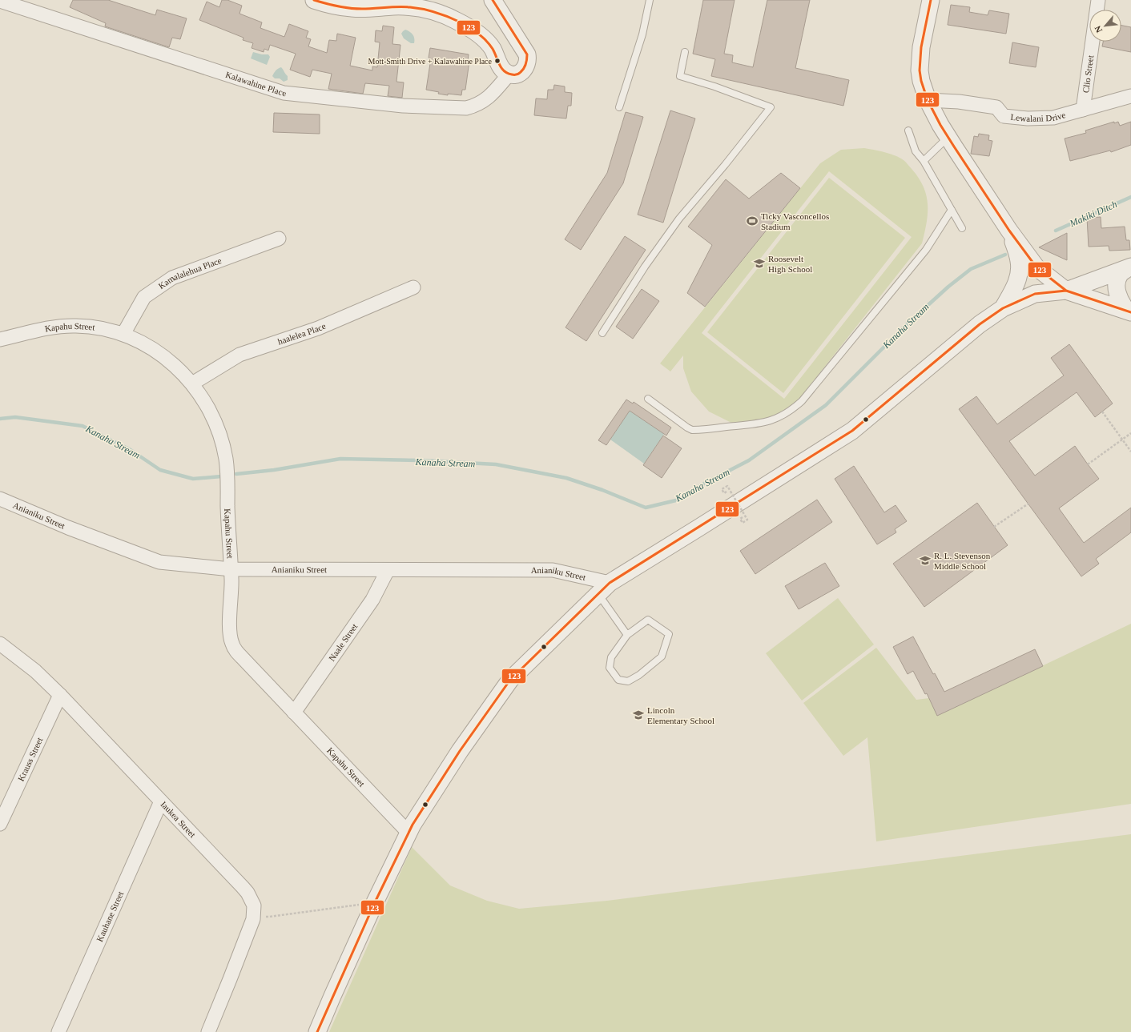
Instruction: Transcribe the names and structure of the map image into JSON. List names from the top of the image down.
{
  "streets": {
    "street": [
      "Clio Street",
      "Kalawahine Place",
      "Lewalani Drive",
      "Kamalalehua Place",
      "Kapahu Street",
      "haalelea Place",
      "Anianiku Street",
      "Naale Street",
      "Krauss Street",
      "Iaukea Street",
      "Kauhane Street"
    ]
  },
  "crossings": [
    ["Clio Street", "Lewalani Drive"],
    ["Kamalalehua Place", "Kapahu Street"],
    ["Kapahu Street", "haalelea Place"],
    ["Kapahu Street", "Anianiku Street"],
    ["Kapahu Street", "Naale Street"],
    ["Anianiku Street", "Naale Street"],
    ["Krauss Street", "Iaukea Street"],
    ["Iaukea Street", "Kauhane Street"]
  ],
  "water": ["Makiki Ditch", "Kanaha Stream"],
  "places": {
    "other": ["Mott-Smith Drive + Kalawahine Place"],
    "sports": ["Ticky Vasconcellos Stadium"],
    "school or university": ["Roosevelt High School", "R. L. Stevenson Middle School", "Lincoln Elementary School"]
  },
  "lines": ["transit line 123"],
  "north": "bottom left"
}
